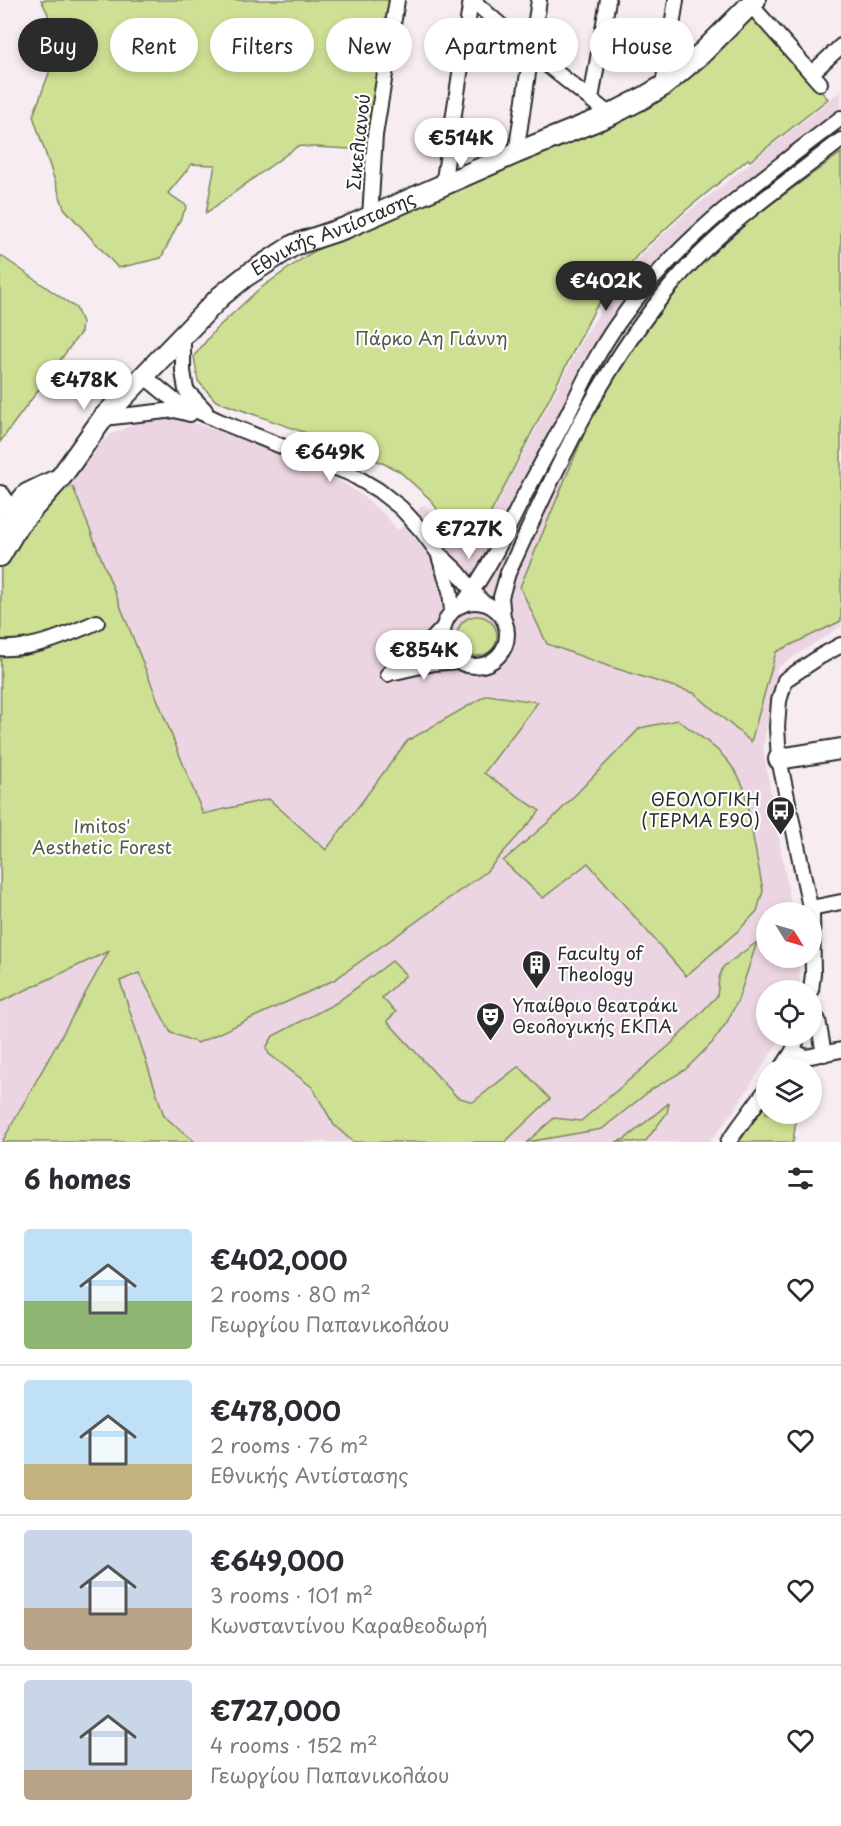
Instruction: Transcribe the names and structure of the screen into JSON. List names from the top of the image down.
{
  "streets": {
    "main road": ["Εθνικής Αντίστασης"],
    "street": ["Σικελιανού"]
  },
  "crossings": [
    ["Σικελιανού", "Εθνικής Αντίστασης"]
  ],
  "parks": ["Πάρκο Αη Γιάννη", "Imitos' Aesthetic Forest"],
  "places": {
    "bus stop": ["ΘΕΟΛΟΓΙΚΗ (ΤΕΡΜΑ Ε90)"],
    "building": ["Faculty of Theology"],
    "theatre": ["Υπαίθριο θεατράκι Θεολογικής ΕΚΠΑ"]
  },
  "north": "bottom right",
  "page": {
    "chip": [
      "Buy",
      "Rent",
      "Filters",
      "New",
      "Apartment",
      "House"
    ],
    "price": [
      "€514K",
      "€402K",
      "€478K",
      "€649K",
      "€727K",
      "€854K"
    ],
    "heading": "6 homes",
    "list": [
      {
        "name": "€402,000",
        "note": "2 rooms · 80 m² · Γεωργίου Παπανικολάου"
      },
      {
        "name": "€478,000",
        "note": "2 rooms · 76 m² · Εθνικής Αντίστασης"
      },
      {
        "name": "€649,000",
        "note": "3 rooms · 101 m² · Κωνσταντίνου Καραθεοδωρή"
      },
      {
        "name": "€727,000",
        "note": "4 rooms · 152 m² · Γεωργίου Παπανικολάου"
      }
    ]
  }
}
